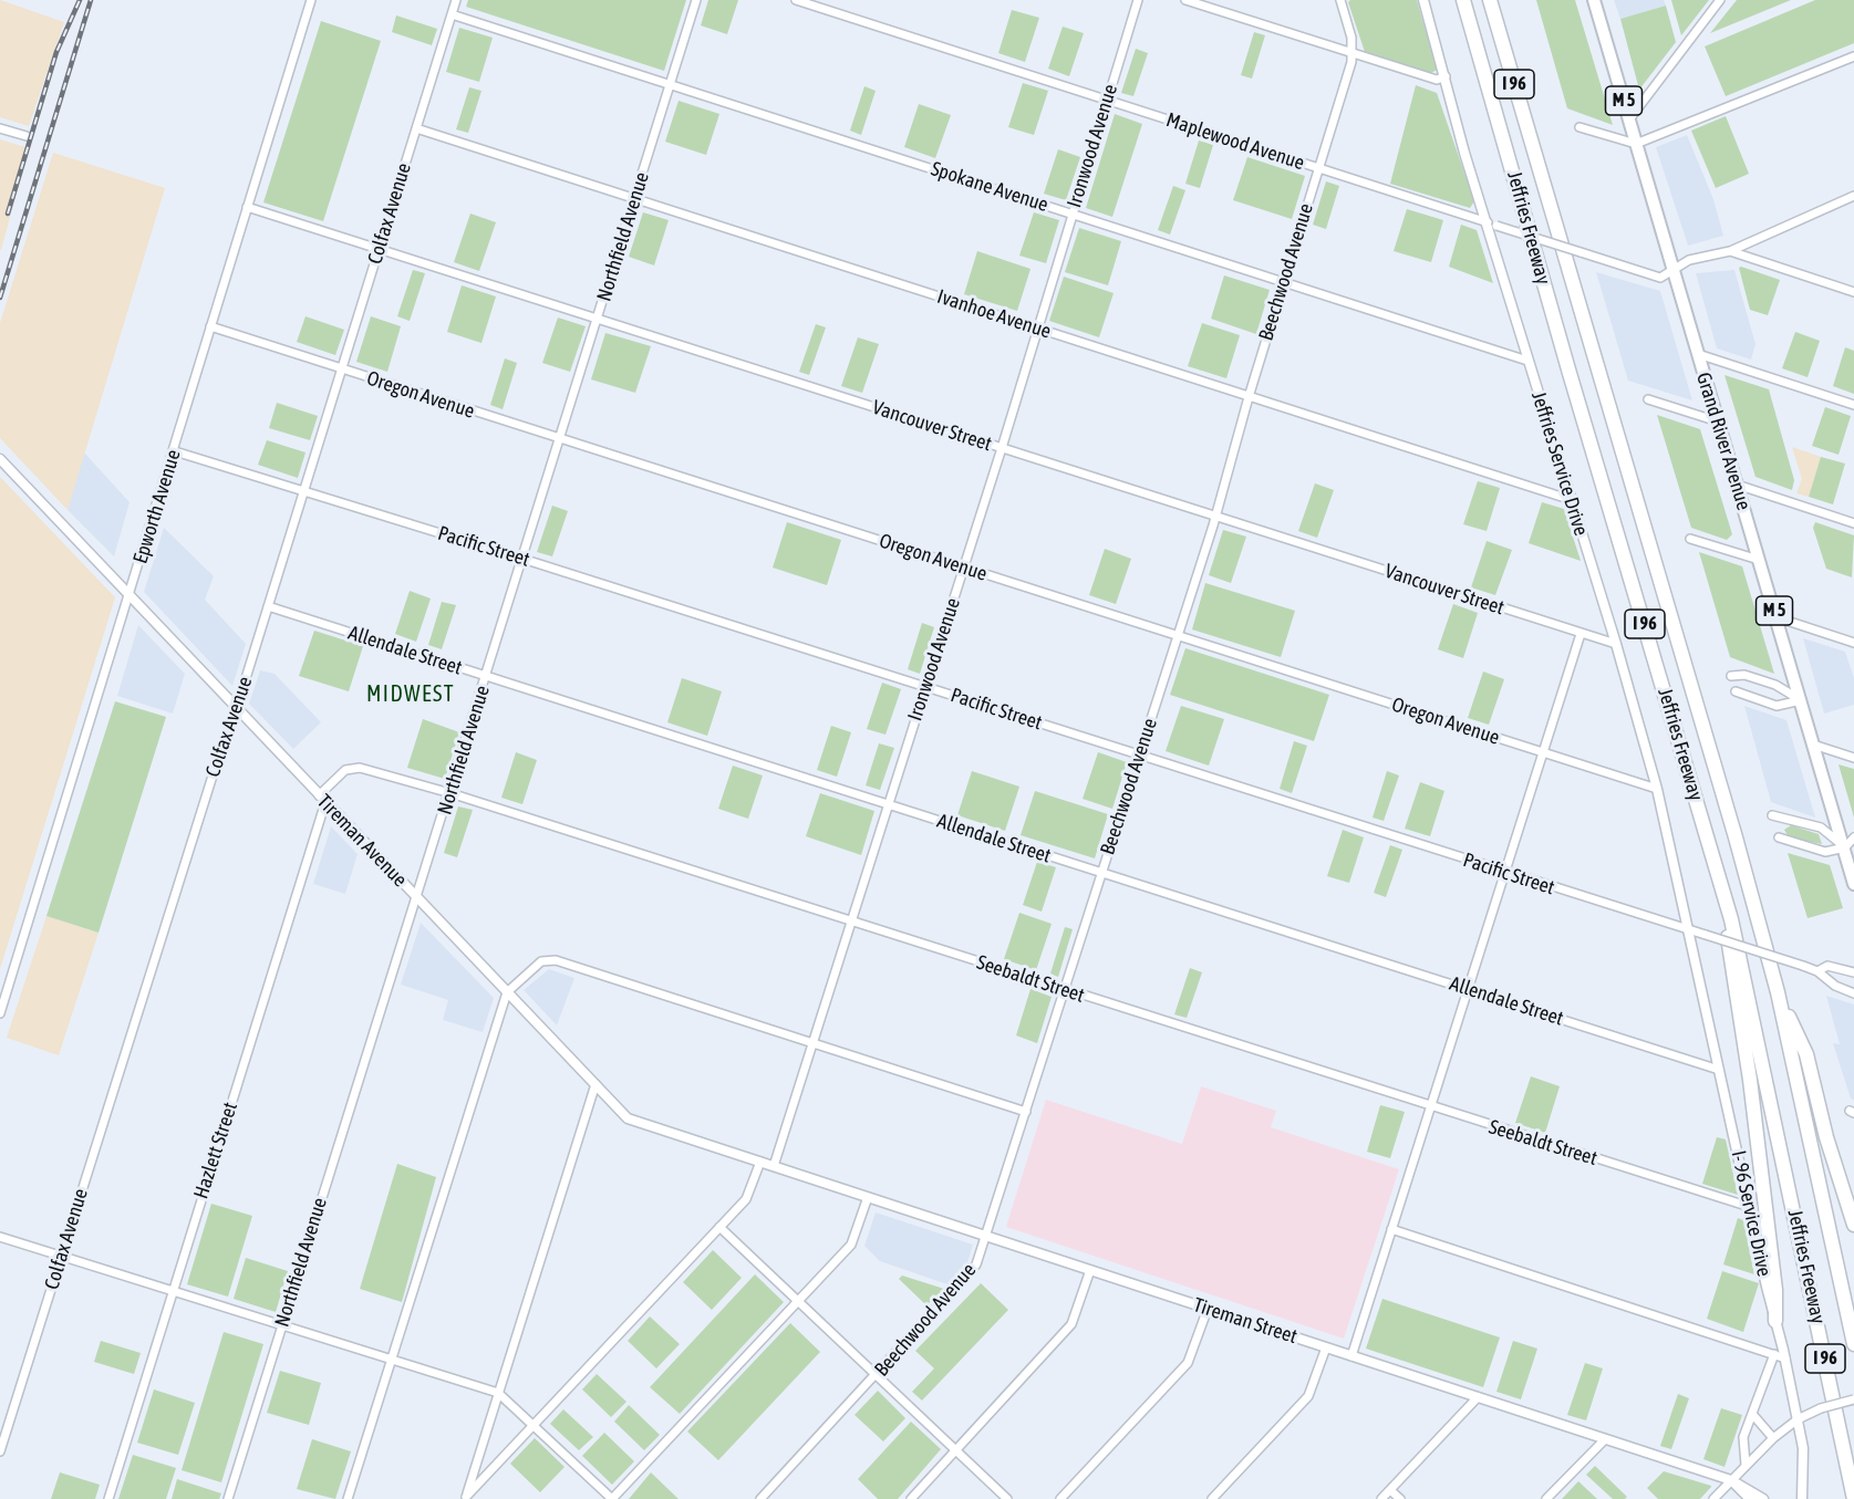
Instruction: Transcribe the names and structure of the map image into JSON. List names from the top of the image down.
{
  "streets": {
    "highway": ["I 96", "Jeffries Freeway"],
    "main road": ["M 5", "Grand River Avenue"],
    "street": [
      "Maplewood Avenue",
      "Ironwood Avenue",
      "Spokane Avenue",
      "Colfax Avenue",
      "Northfield Avenue",
      "Beechwood Avenue",
      "Ivanhoe Avenue",
      "Oregon Avenue",
      "Vancouver Street",
      "Jeffries Service Drive",
      "Epworth Avenue",
      "Pacific Street",
      "Allendale Street",
      "Tireman Avenue",
      "Seebaldt Street",
      "Hazlett Street",
      "I- 96 Service Drive",
      "Tireman Street"
    ]
  },
  "crossings": [
    ["Maplewood Avenue", "Ironwood Avenue"],
    ["Maplewood Avenue", "Beechwood Avenue"],
    ["Maplewood Avenue", "Grand River Avenue"],
    ["Maplewood Avenue", "Jeffries Service Drive"],
    ["Ironwood Avenue", "Spokane Avenue"],
    ["Ironwood Avenue", "Ivanhoe Avenue"],
    ["Ironwood Avenue", "Oregon Avenue"],
    ["Ironwood Avenue", "Vancouver Street"],
    ["Ironwood Avenue", "Pacific Street"],
    ["Ironwood Avenue", "Allendale Street"],
    ["Ironwood Avenue", "Seebaldt Street"],
    ["Ironwood Avenue", "Tireman Street"],
    ["Spokane Avenue", "Colfax Avenue"],
    ["Spokane Avenue", "Northfield Avenue"],
    ["Spokane Avenue", "Beechwood Avenue"],
    ["Spokane Avenue", "Jeffries Service Drive"],
    ["Colfax Avenue", "Ivanhoe Avenue"],
    ["Colfax Avenue", "Oregon Avenue"],
    ["Colfax Avenue", "Vancouver Street"],
    ["Colfax Avenue", "Pacific Street"],
    ["Colfax Avenue", "Allendale Street"],
    ["Colfax Avenue", "Tireman Avenue"],
    ["Northfield Avenue", "Ivanhoe Avenue"],
    ["Northfield Avenue", "Oregon Avenue"],
    ["Northfield Avenue", "Vancouver Street"],
    ["Northfield Avenue", "Pacific Street"],
    ["Northfield Avenue", "Allendale Street"],
    ["Northfield Avenue", "Tireman Avenue"],
    ["Northfield Avenue", "Seebaldt Street"],
    ["Beechwood Avenue", "Ivanhoe Avenue"],
    ["Beechwood Avenue", "Oregon Avenue"],
    ["Beechwood Avenue", "Vancouver Street"],
    ["Beechwood Avenue", "Pacific Street"],
    ["Beechwood Avenue", "Allendale Street"],
    ["Beechwood Avenue", "Seebaldt Street"],
    ["Beechwood Avenue", "Tireman Street"],
    ["Ivanhoe Avenue", "Jeffries Service Drive"],
    ["Oregon Avenue", "Jeffries Service Drive"],
    ["Oregon Avenue", "Epworth Avenue"],
    ["Vancouver Street", "Jeffries Service Drive"],
    ["Vancouver Street", "Epworth Avenue"],
    ["Jeffries Service Drive", "Pacific Street"],
    ["Jeffries Service Drive", "I- 96 Service Drive"],
    ["Epworth Avenue", "Pacific Street"],
    ["Epworth Avenue", "Tireman Avenue"],
    ["Pacific Street", "I- 96 Service Drive"],
    ["Allendale Street", "I- 96 Service Drive"],
    ["Tireman Avenue", "Seebaldt Street"],
    ["Tireman Avenue", "Hazlett Street"],
    ["Tireman Avenue", "Tireman Street"],
    ["Seebaldt Street", "Hazlett Street"],
    ["Seebaldt Street", "I- 96 Service Drive"]
  ],
  "districts": ["MIDWEST"]
}
